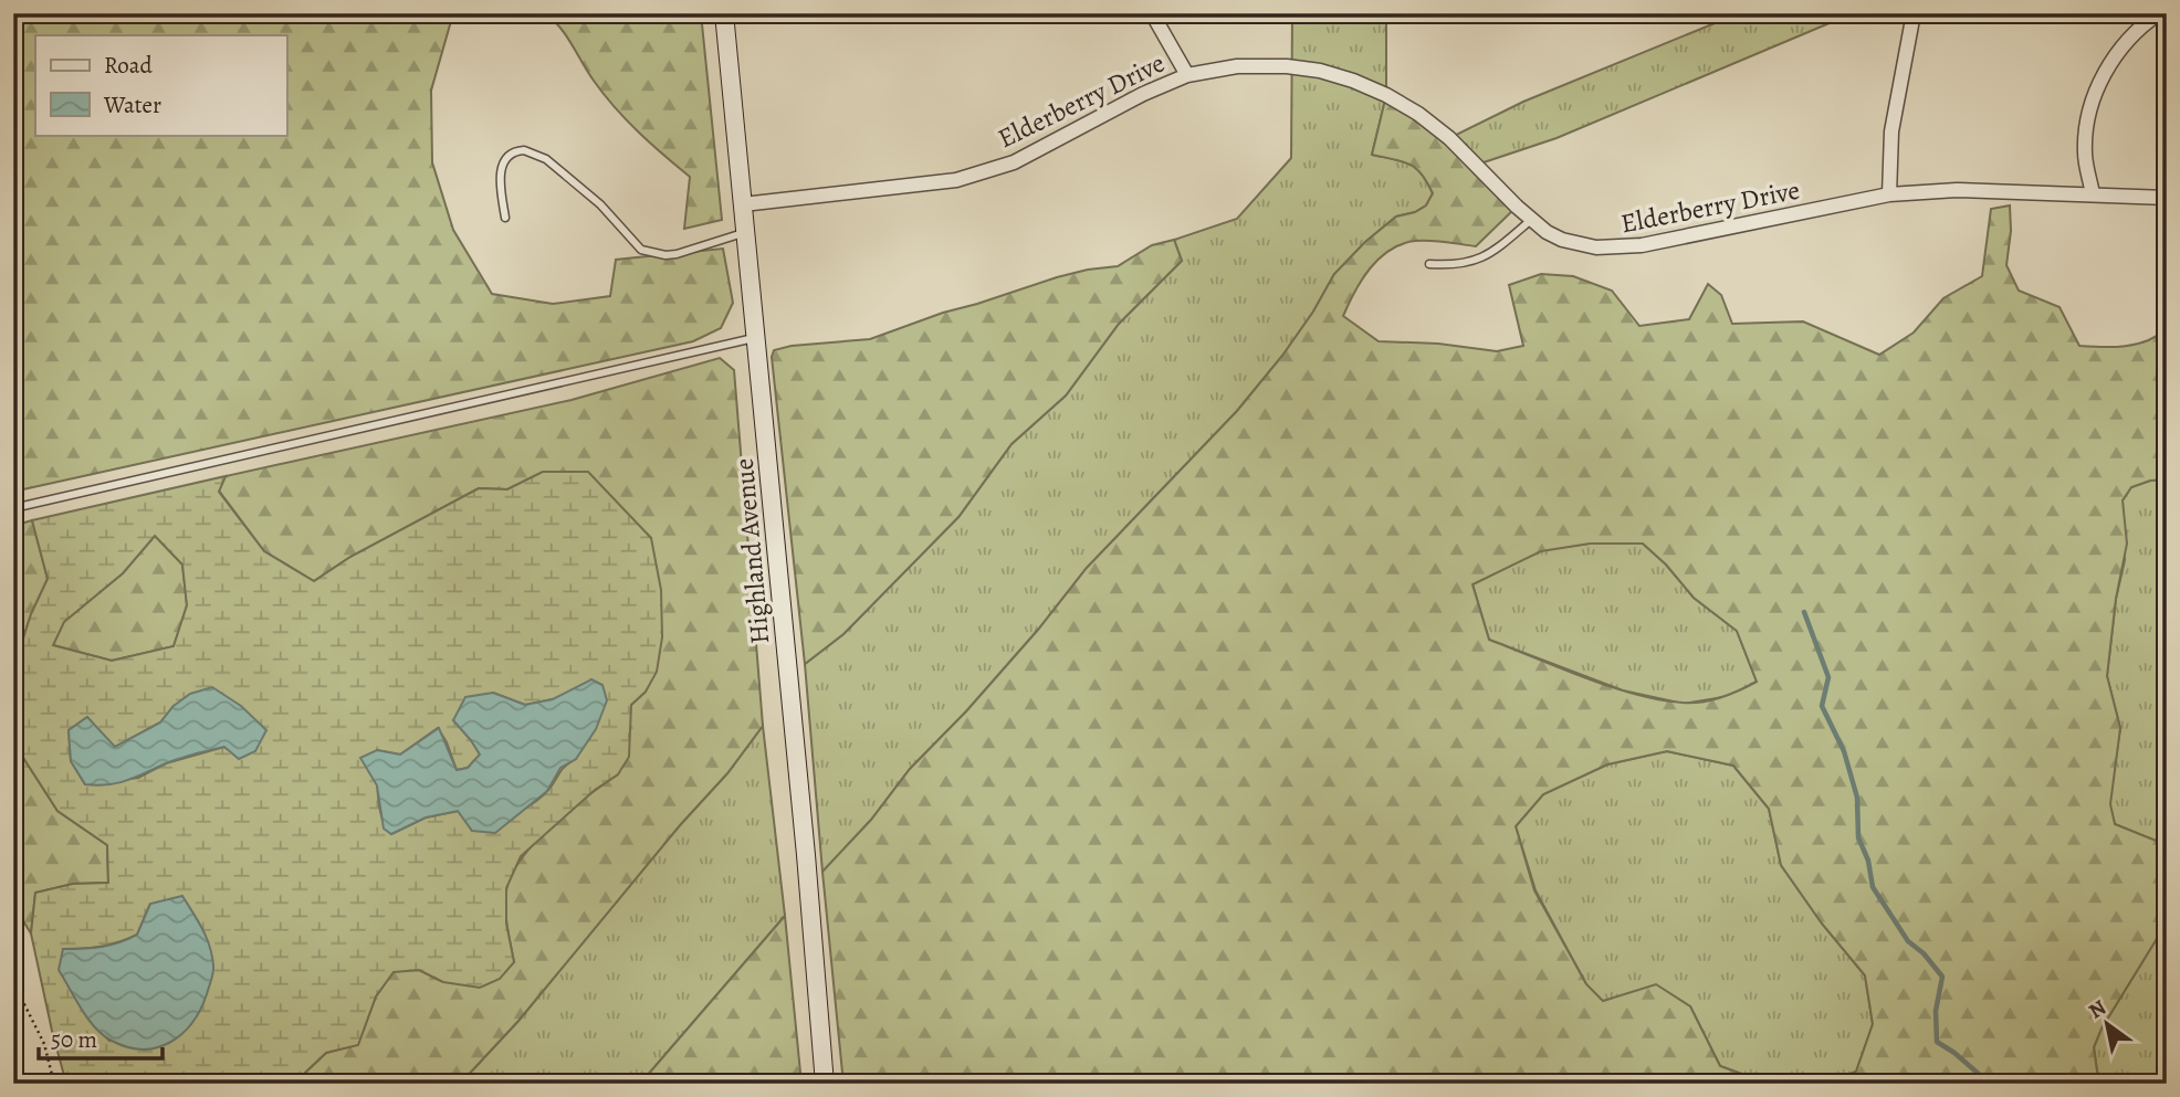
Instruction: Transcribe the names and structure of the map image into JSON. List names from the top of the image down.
{
  "streets": {
    "street": ["Elderberry Drive", "Highland Avenue"]
  },
  "crossings": [
    ["Elderberry Drive", "Highland Avenue"]
  ],
  "legend": ["Road", "Water"],
  "scale_bar": "50 m",
  "north": "top left"
}
